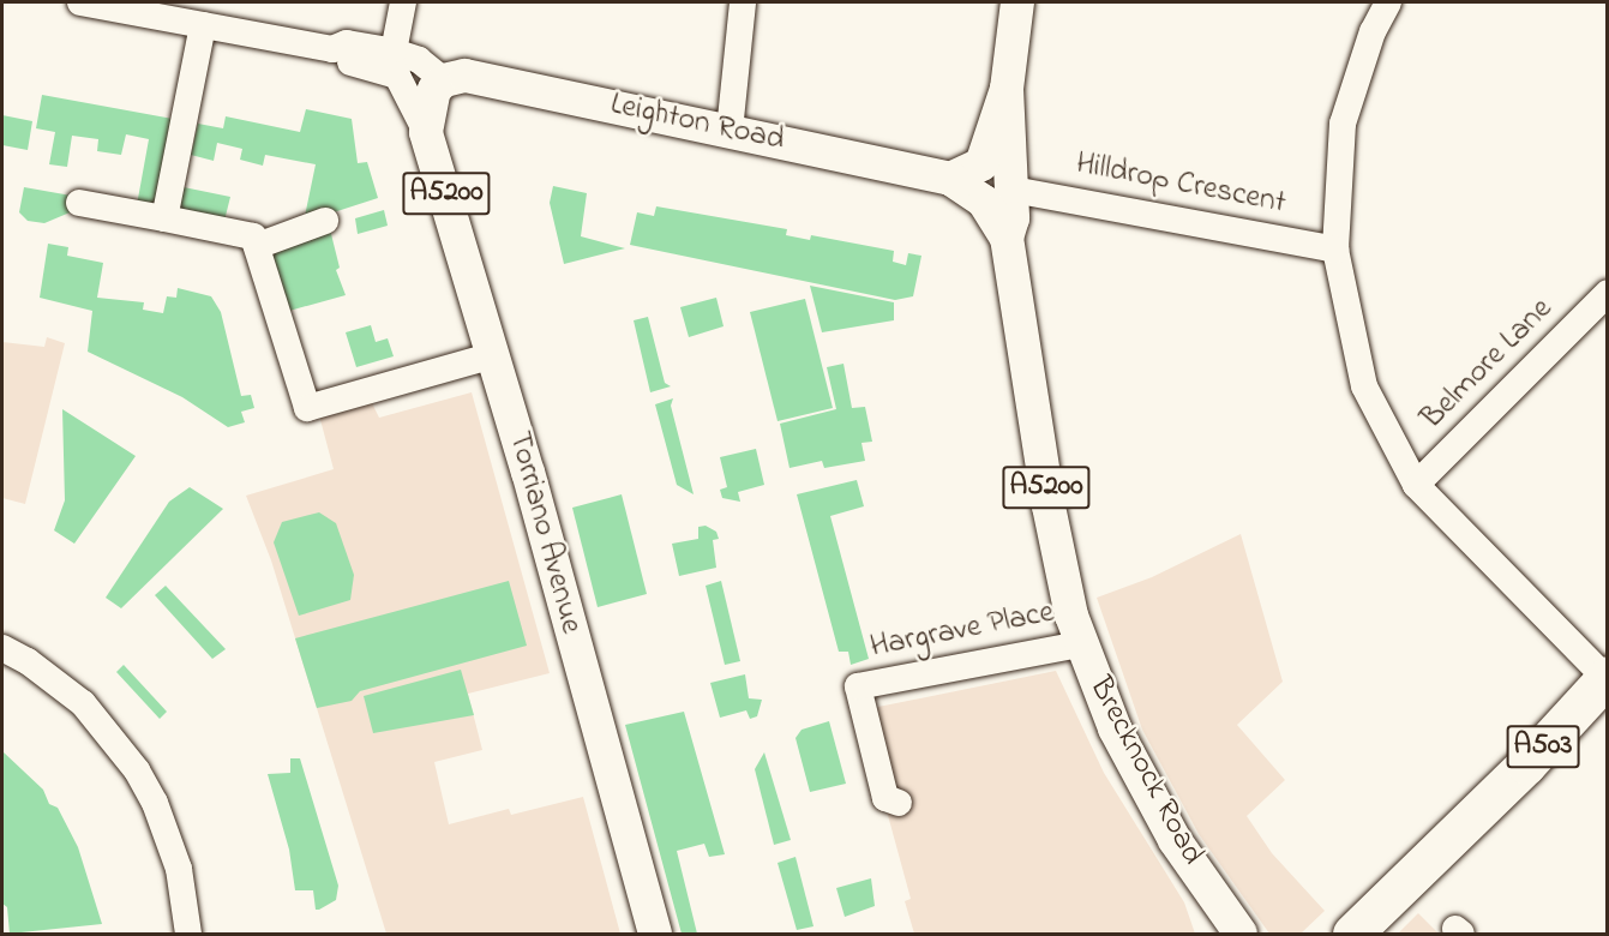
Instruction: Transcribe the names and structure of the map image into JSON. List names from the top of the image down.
{
  "streets": {
    "highway": ["A503"],
    "main road": [
      "Leighton Road",
      "A5200",
      "Torriano Avenue",
      "Brecknock Road"
    ],
    "street": ["Hilldrop Crescent", "Belmore Lane", "Hargrave Place"]
  },
  "crossings": [
    ["Leighton Road", "A5200"],
    ["Leighton Road", "Brecknock Road"],
    ["Hilldrop Crescent", "Brecknock Road"],
    ["A5200", "Torriano Avenue"],
    ["A5200", "Brecknock Road"],
    ["Hargrave Place", "Brecknock Road"]
  ]
}
